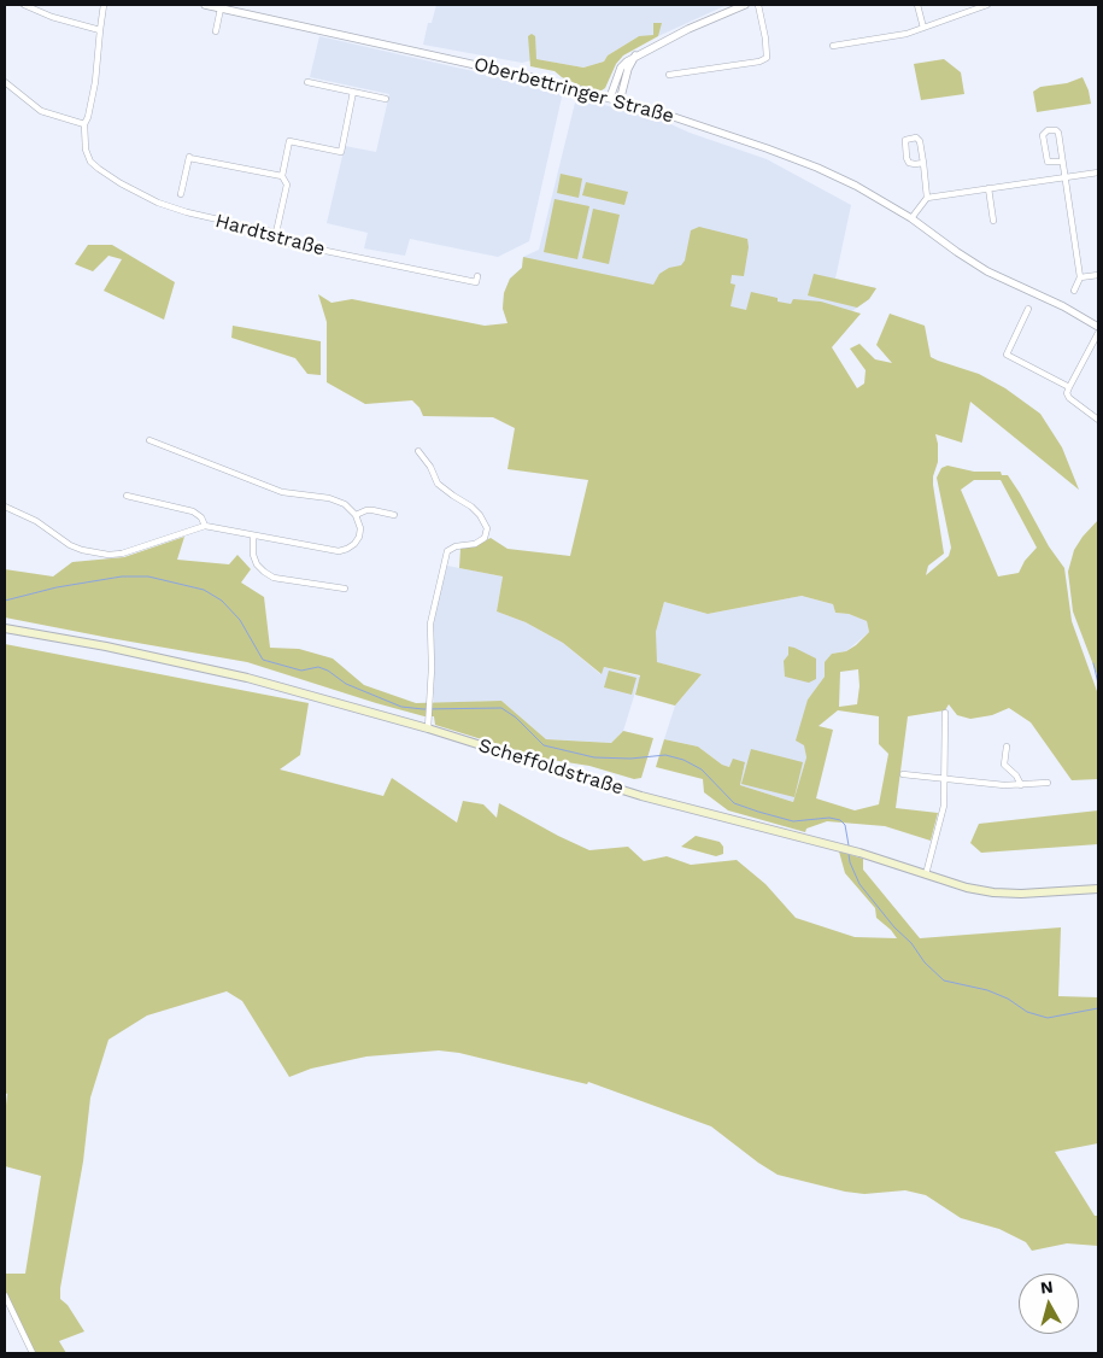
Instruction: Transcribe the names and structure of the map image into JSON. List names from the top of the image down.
{
  "streets": {
    "main road": ["Scheffoldstraße"],
    "street": ["Oberbettringer Straße", "Hardtstraße"]
  },
  "north": "top"
}
